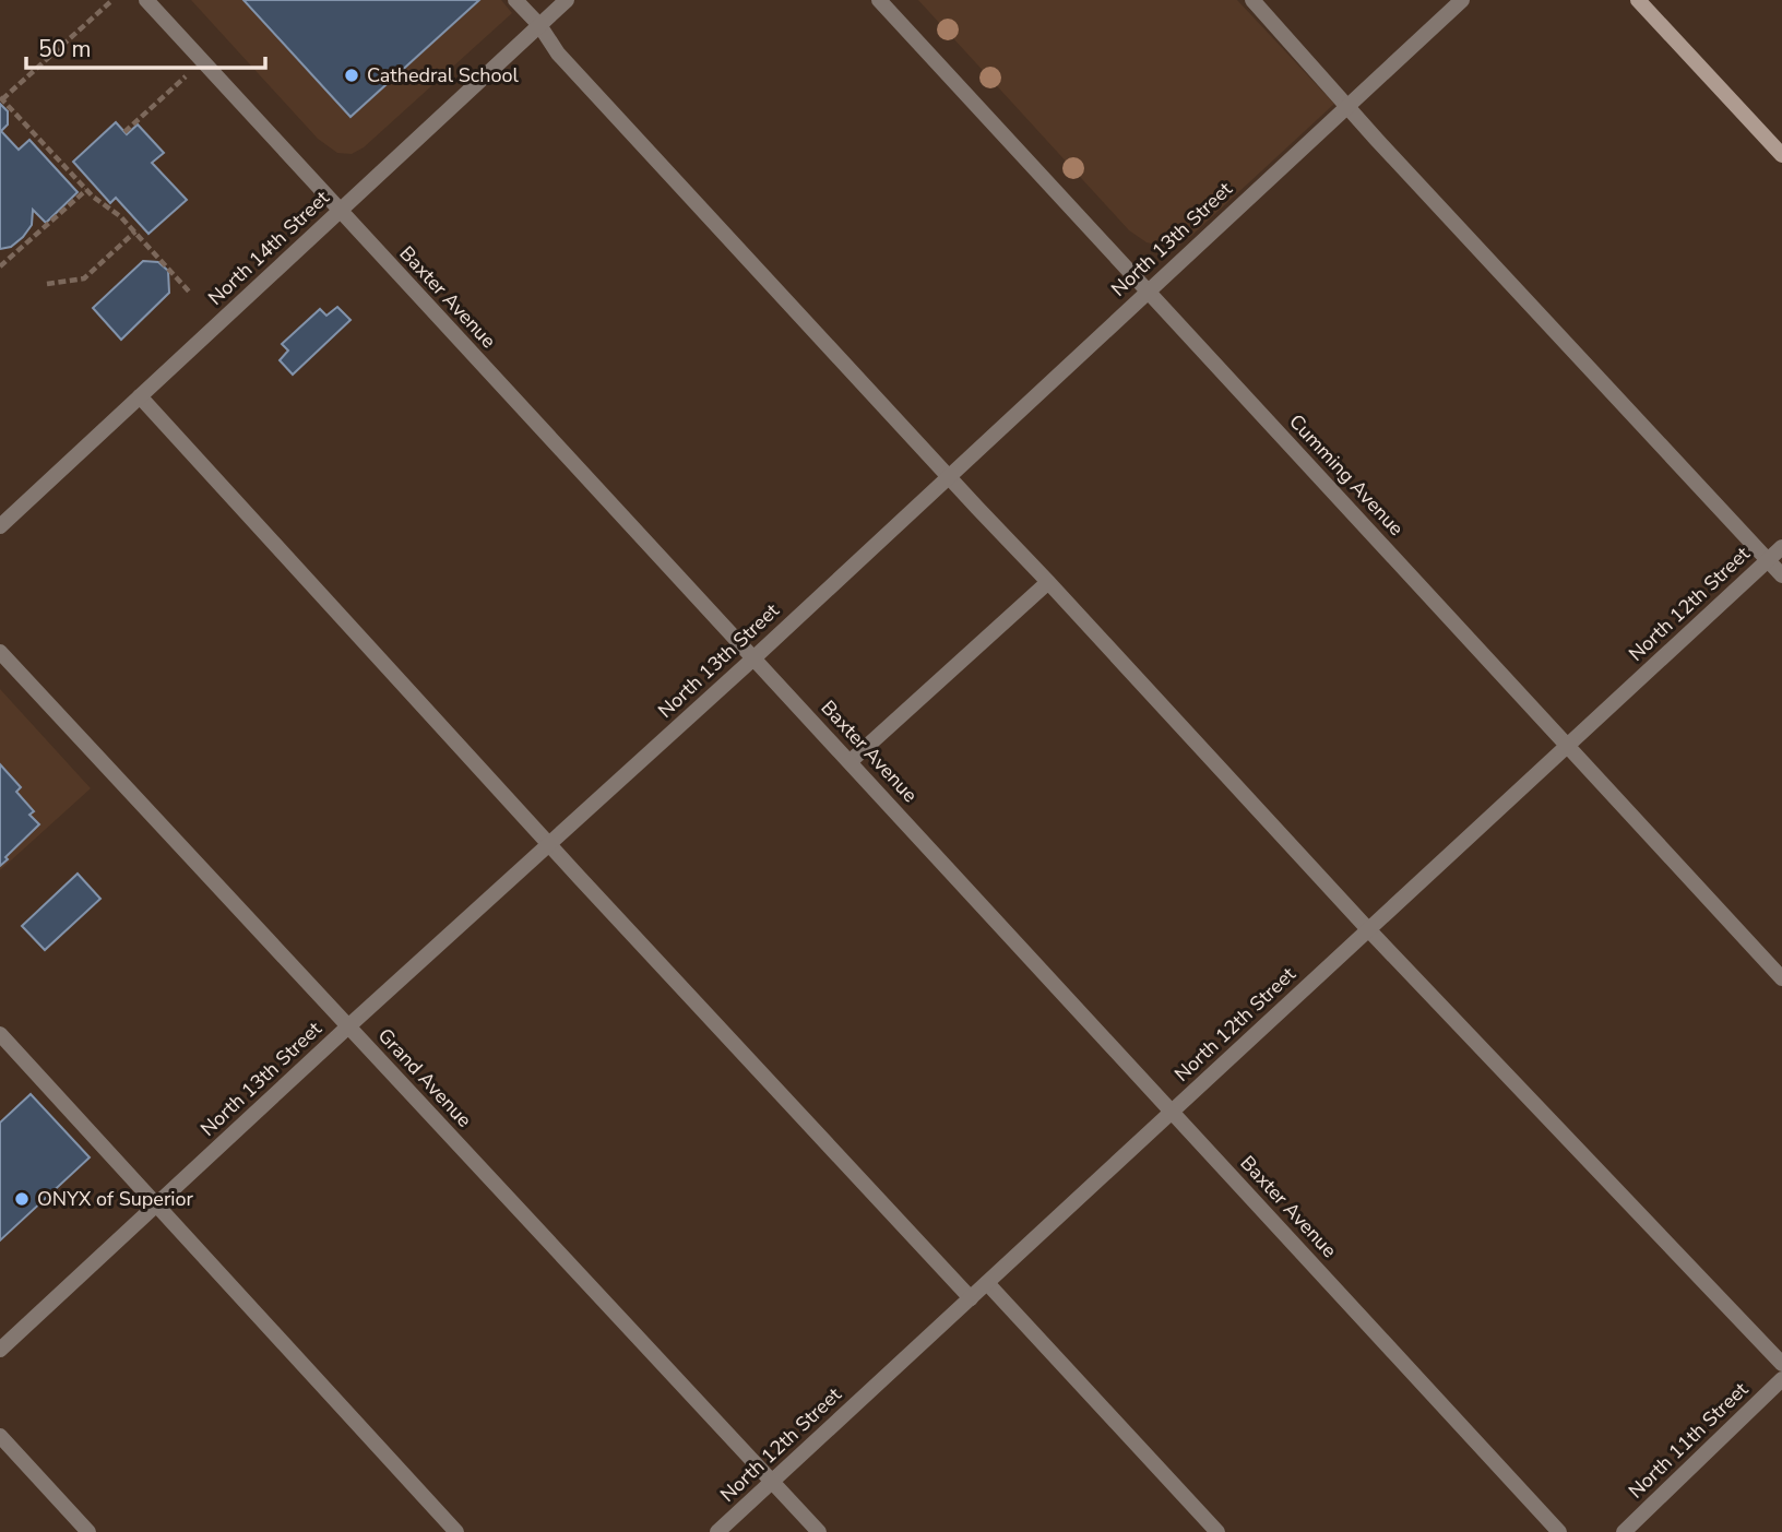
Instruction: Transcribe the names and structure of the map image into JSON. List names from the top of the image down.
{
  "streets": {
    "street": [
      "North 13th Street",
      "North 14th Street",
      "Baxter Avenue",
      "Cumming Avenue",
      "North 12th Street",
      "Grand Avenue",
      "North 11th Street"
    ]
  },
  "crossings": [
    ["North 13th Street", "Baxter Avenue"],
    ["North 13th Street", "Cumming Avenue"],
    ["North 13th Street", "Grand Avenue"],
    ["North 14th Street", "Baxter Avenue"],
    ["Baxter Avenue", "North 12th Street"],
    ["Cumming Avenue", "North 12th Street"],
    ["North 12th Street", "Grand Avenue"]
  ],
  "places": ["Cathedral School", "ONYX of Superior"],
  "scale_bar": "50 m"
}
